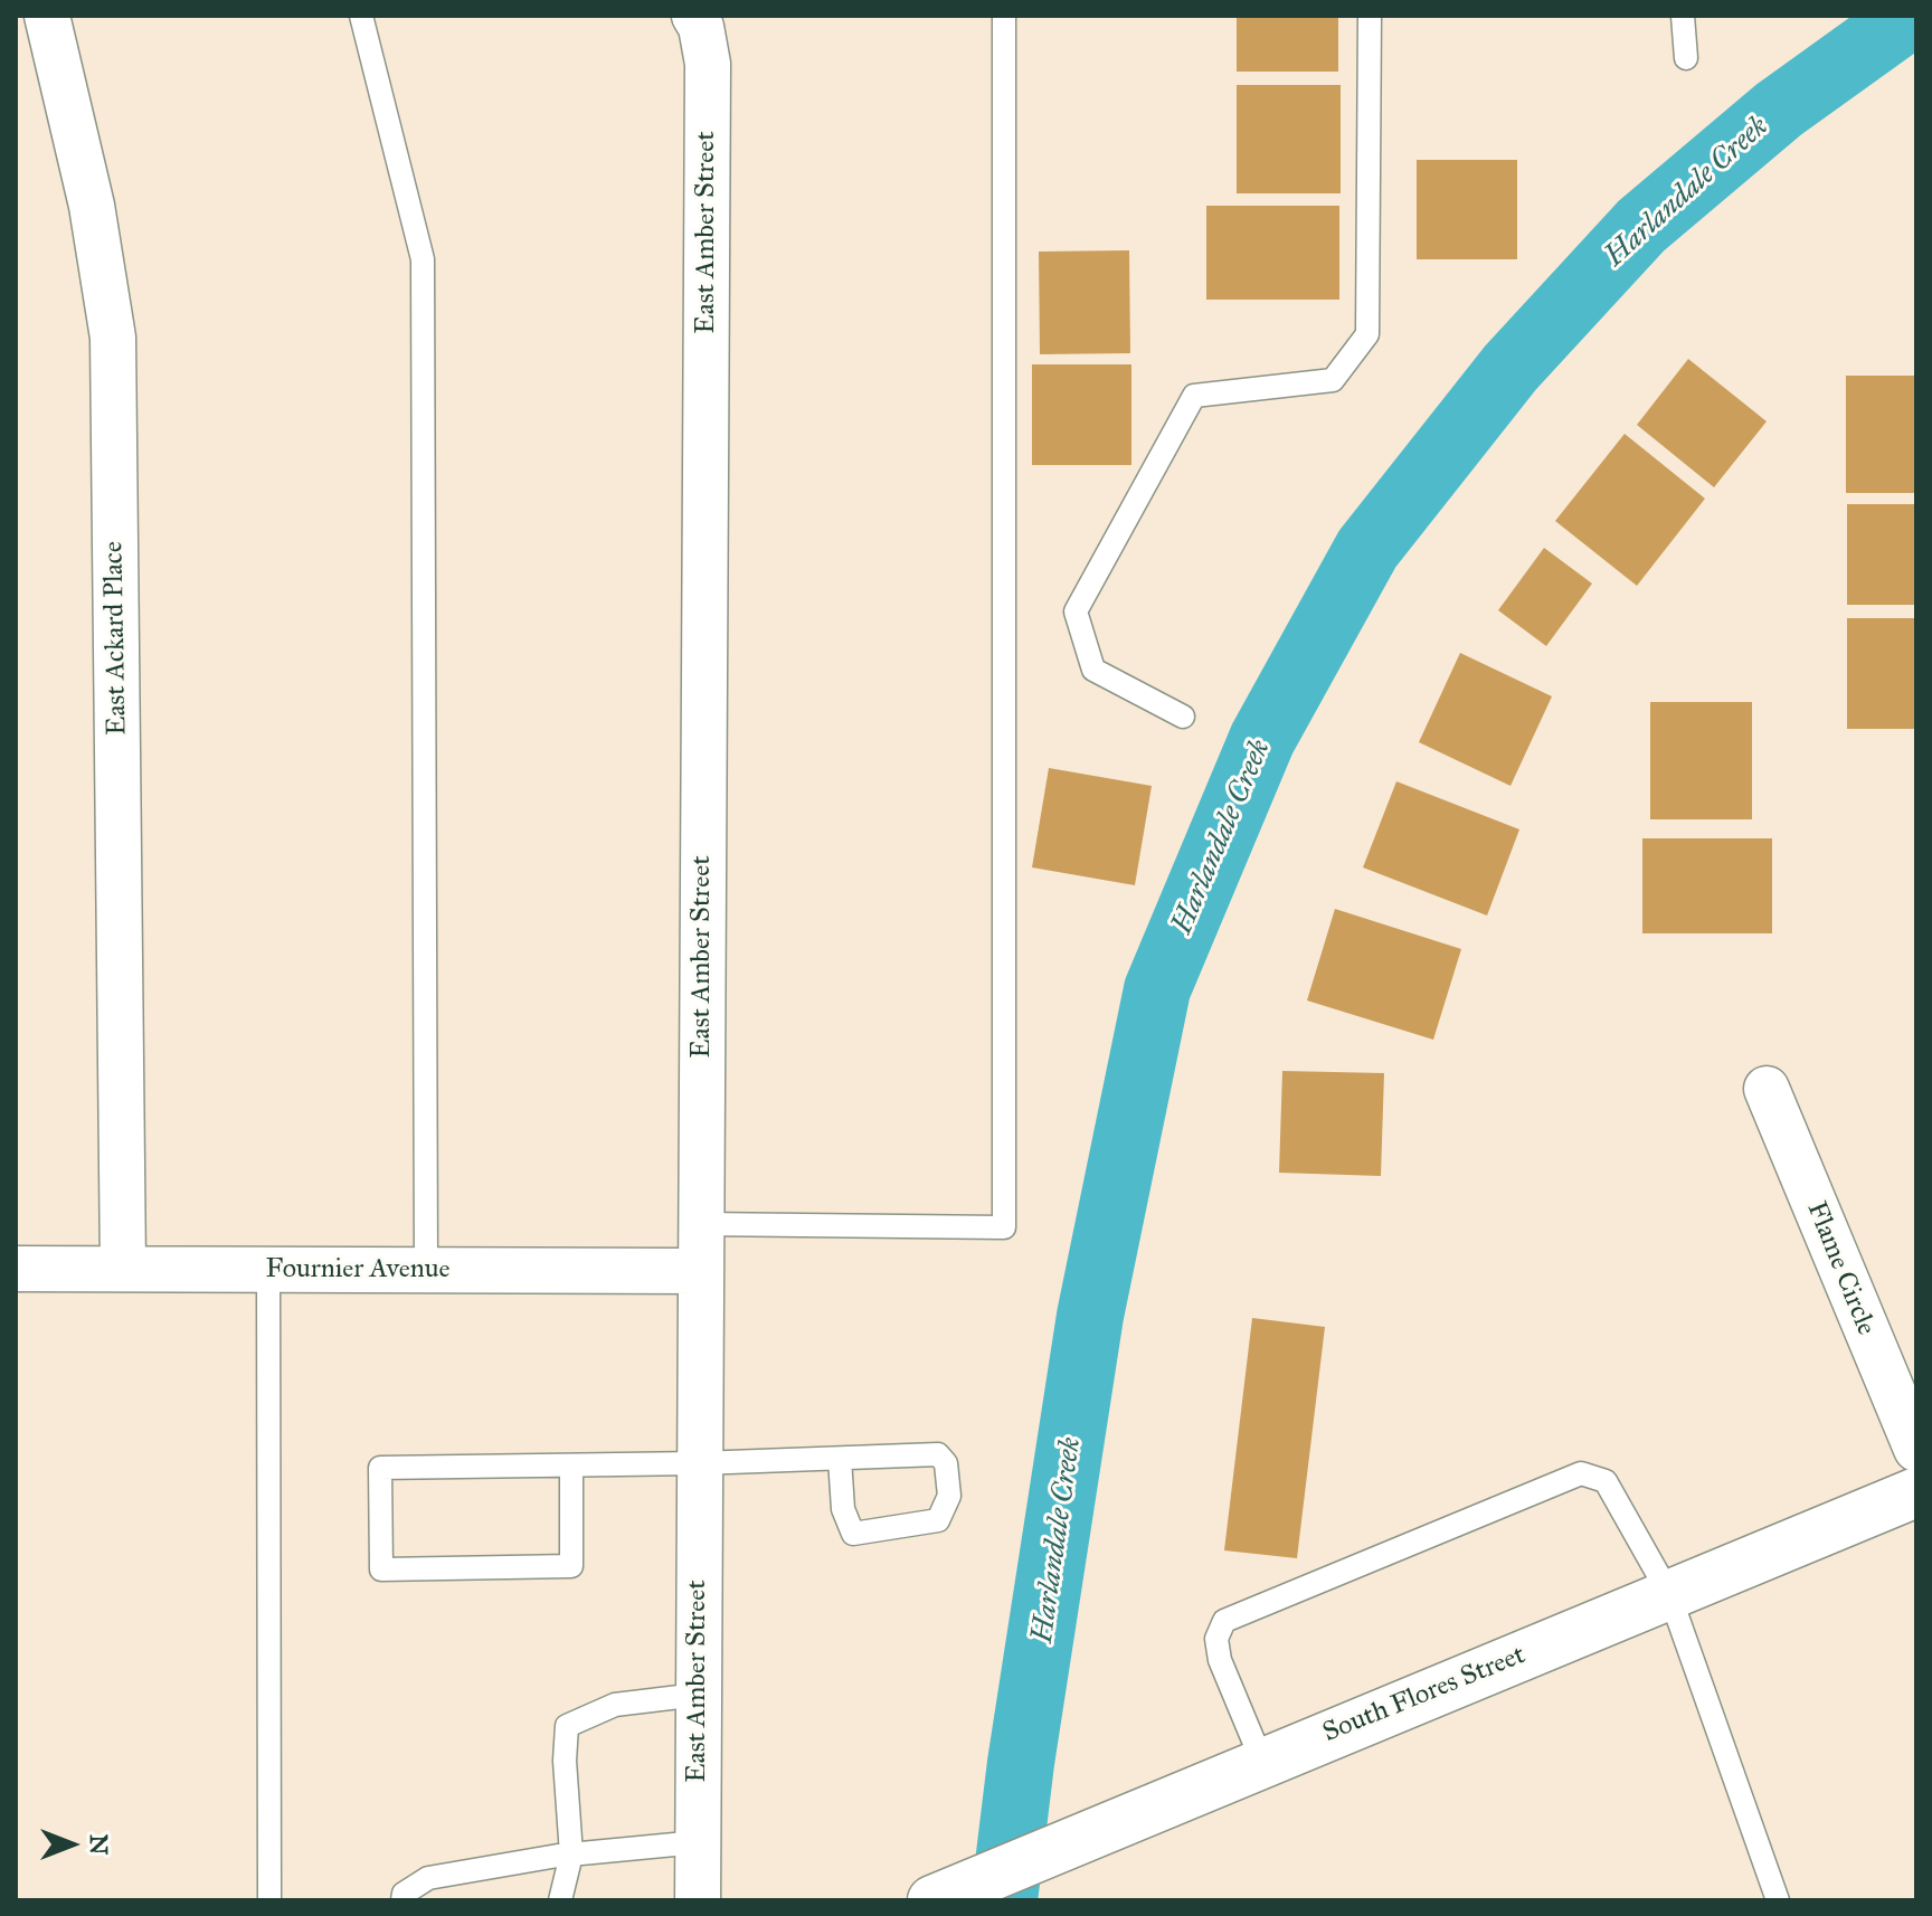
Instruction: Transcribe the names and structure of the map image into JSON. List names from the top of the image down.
{
  "streets": {
    "main road": ["South Flores Street"],
    "street": [
      "East Amber Street",
      "East Ackard Place",
      "Flame Circle",
      "Fournier Avenue"
    ]
  },
  "crossings": [
    ["East Amber Street", "Fournier Avenue"],
    ["East Ackard Place", "Fournier Avenue"]
  ],
  "water": ["Harlandale Creek"],
  "north": "right"
}
